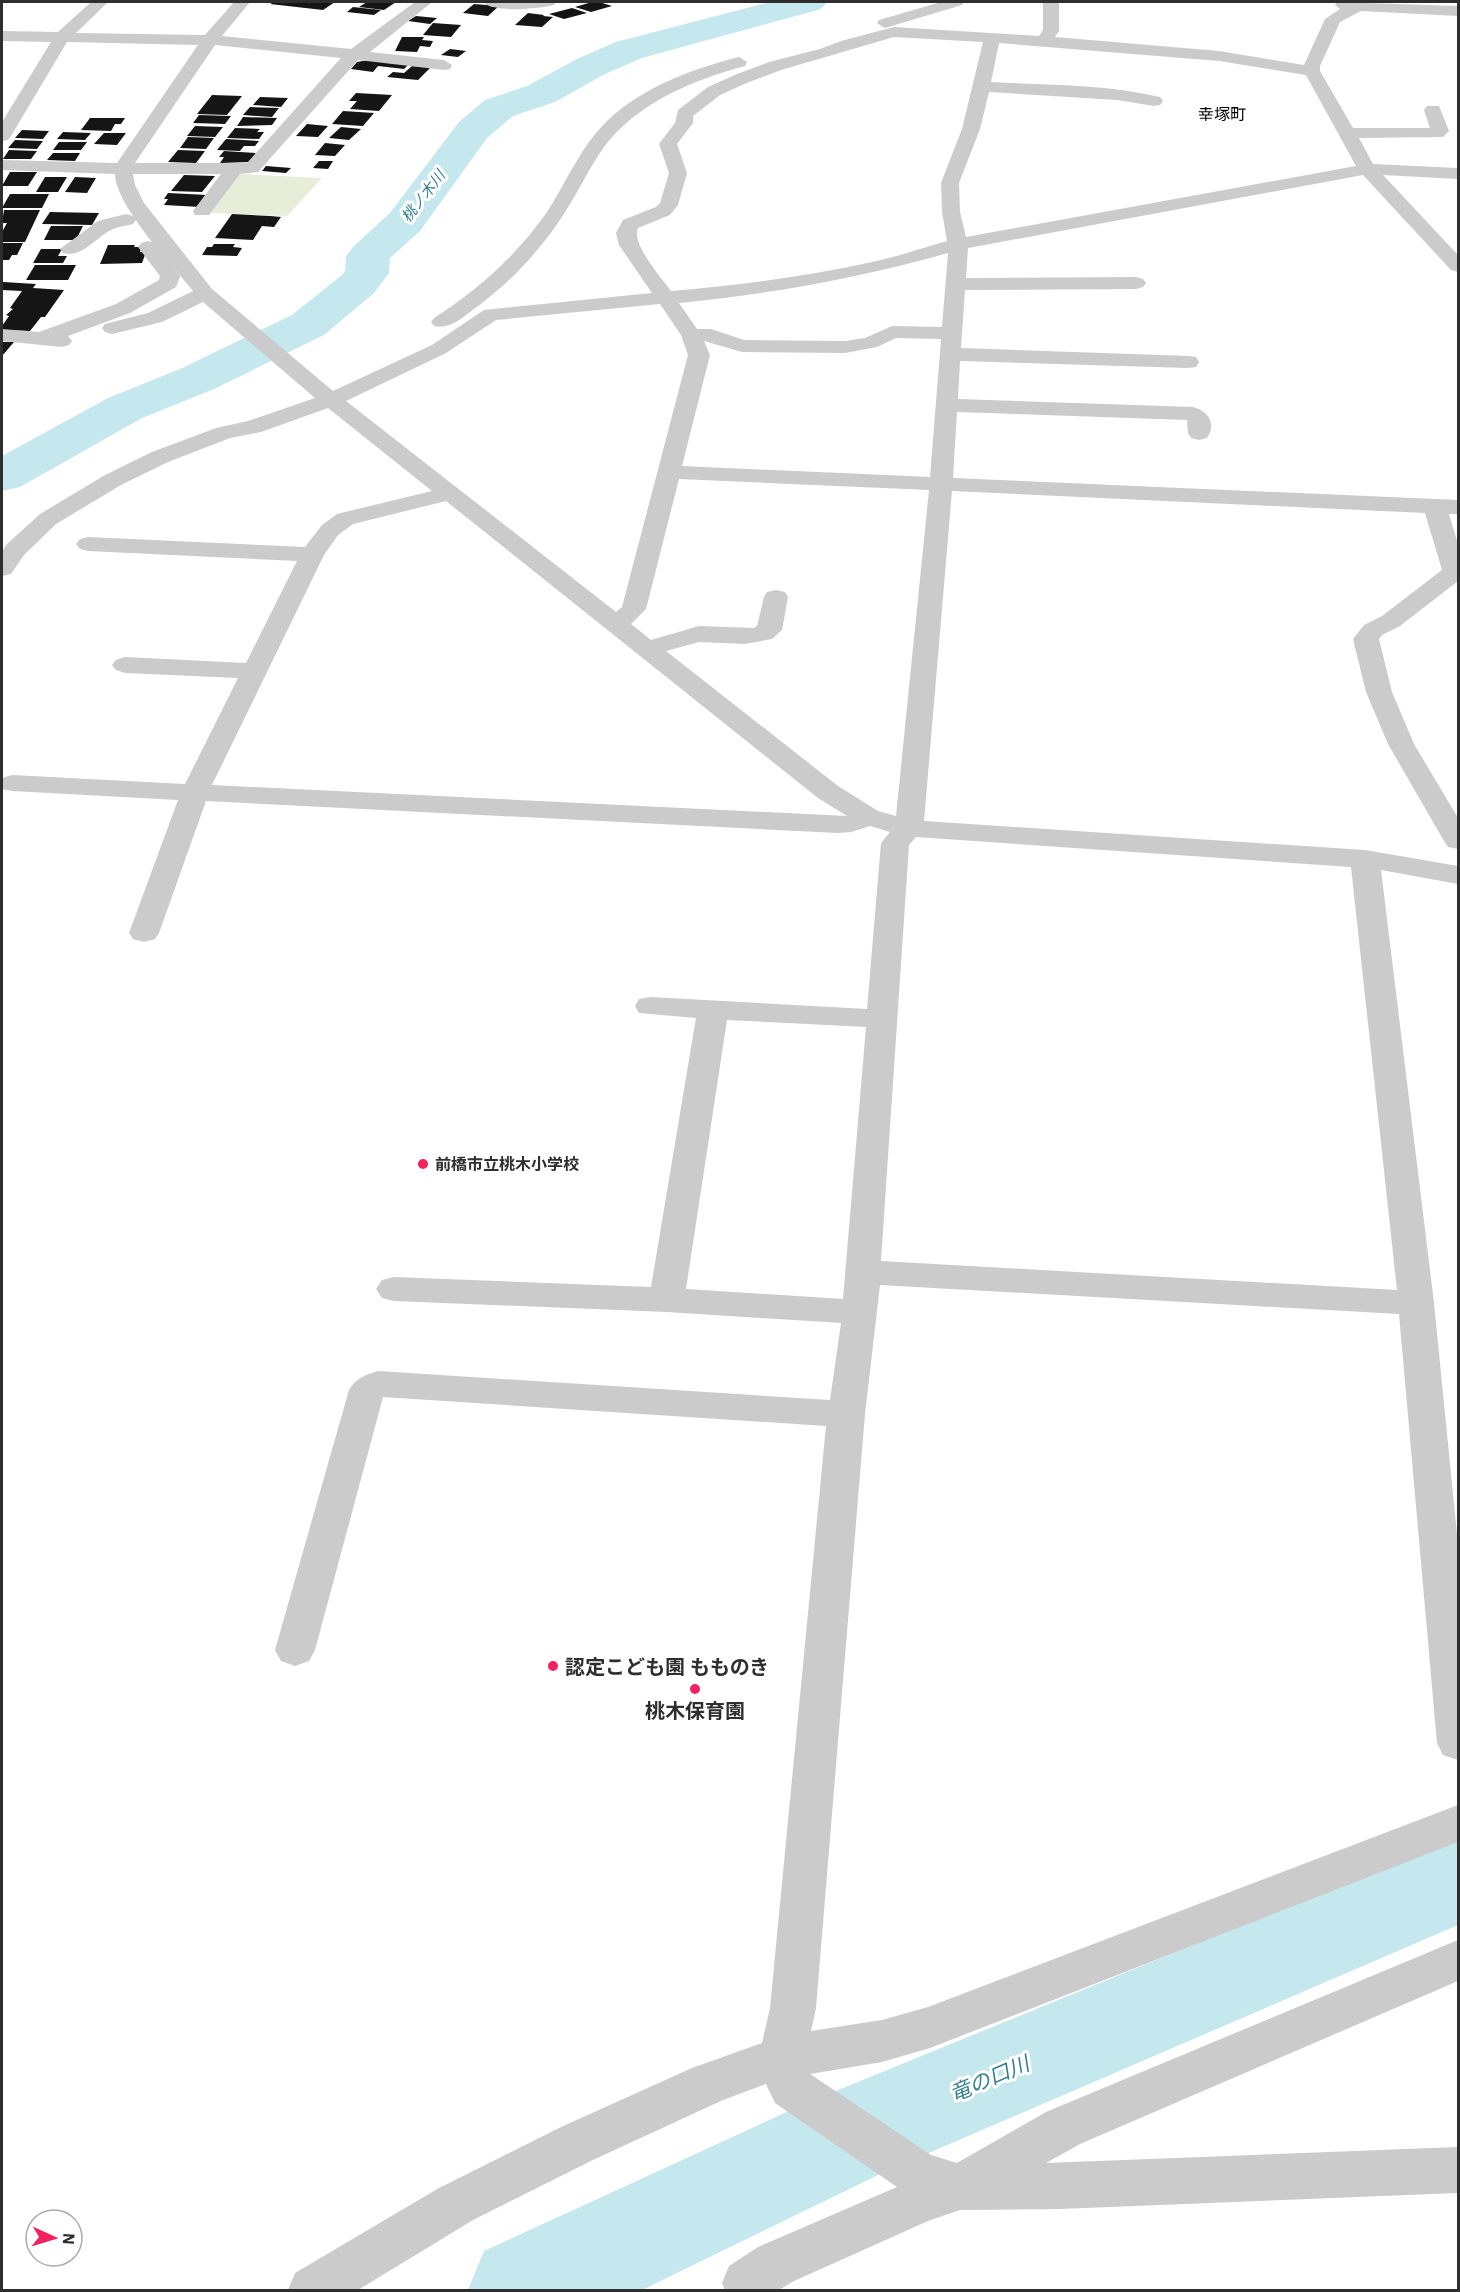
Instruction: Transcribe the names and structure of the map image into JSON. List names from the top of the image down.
{
  "districts": ["幸塚町"],
  "water": ["桃ノ木川", "竜の口川"],
  "places": ["前橋市立桃木小学校", "認定こども園 もものき", "桃木保育園"],
  "north": "right"
}
